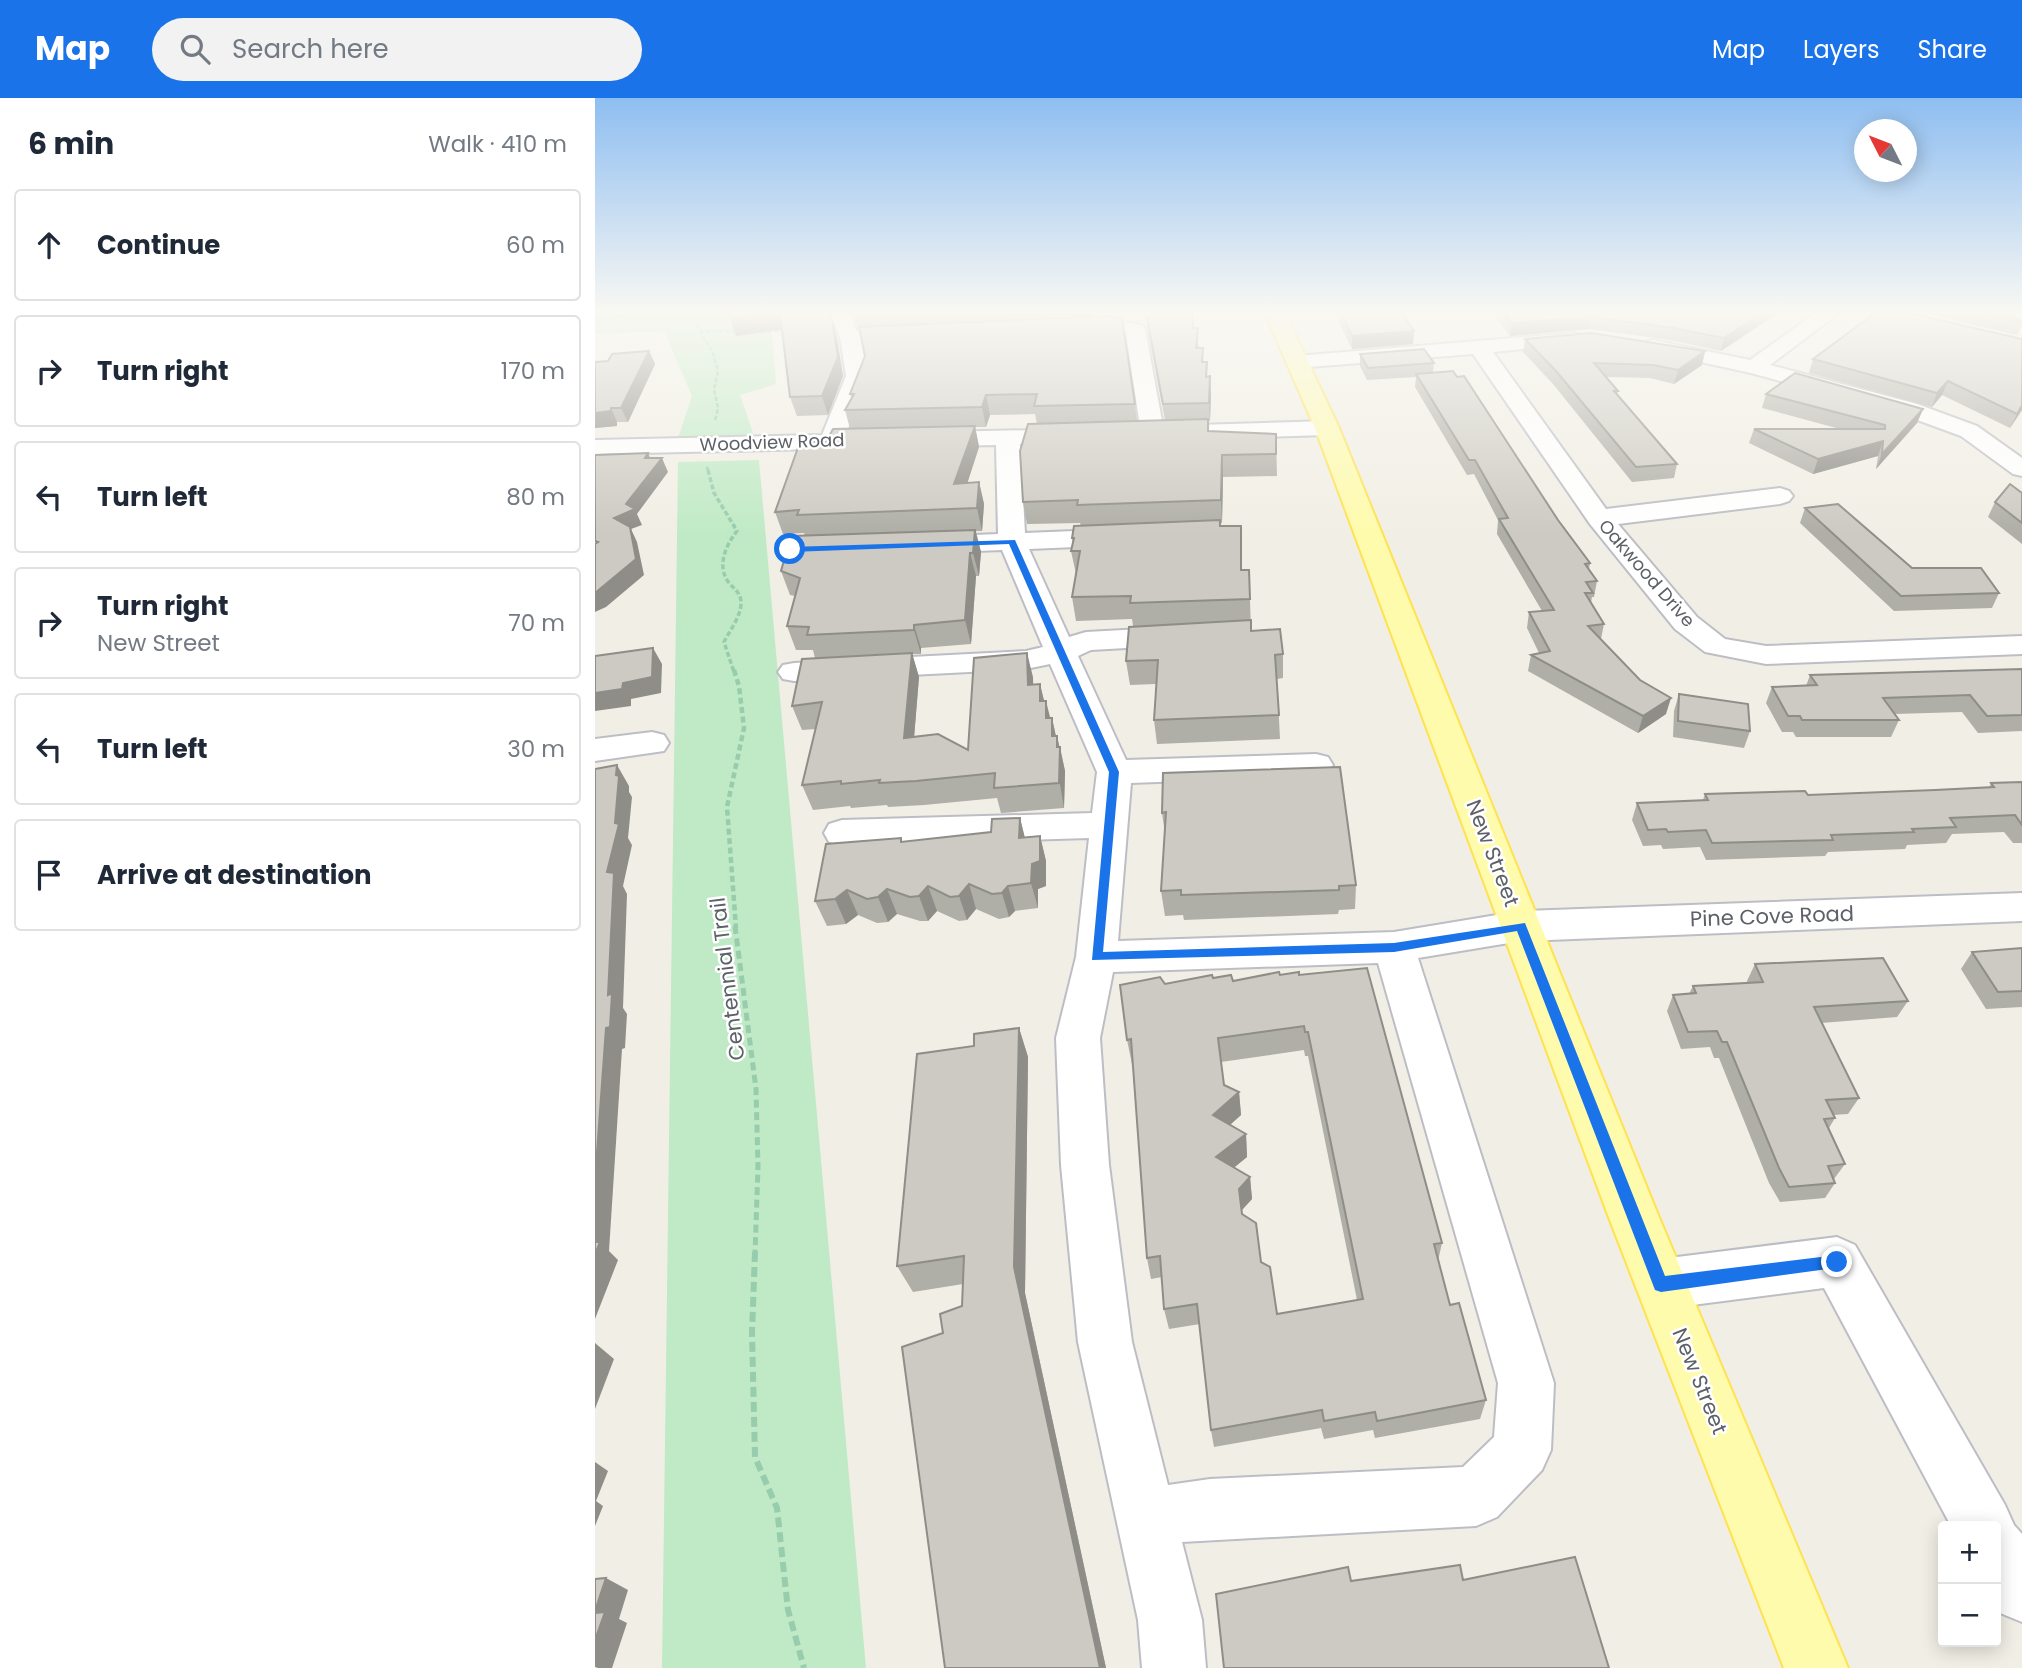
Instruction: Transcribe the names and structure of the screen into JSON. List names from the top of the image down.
{
  "streets": {
    "main road": ["New Street"],
    "street": ["Woodview Road", "Oakwood Drive", "Pine Cove Road"],
    "path": ["Centennial Trail"]
  },
  "crossings": [
    ["Woodview Road", "Centennial Trail"],
    ["New Street", "Pine Cove Road"]
  ],
  "north": "top left",
  "page": {
    "header": "Map",
    "search": "Search here",
    "nav": ["Map", "Layers", "Share"],
    "heading": ["6 min", "Walk · 410 m"],
    "list": [
      ["Continue", "60 m"],
      ["Turn right", "170 m"],
      ["Turn left", "80 m"],
      ["Turn right", "New Street", "70 m"],
      ["Turn left", "30 m"],
      "Arrive at destination"
    ],
    "map_buttons": ["+", "−"]
  }
}
